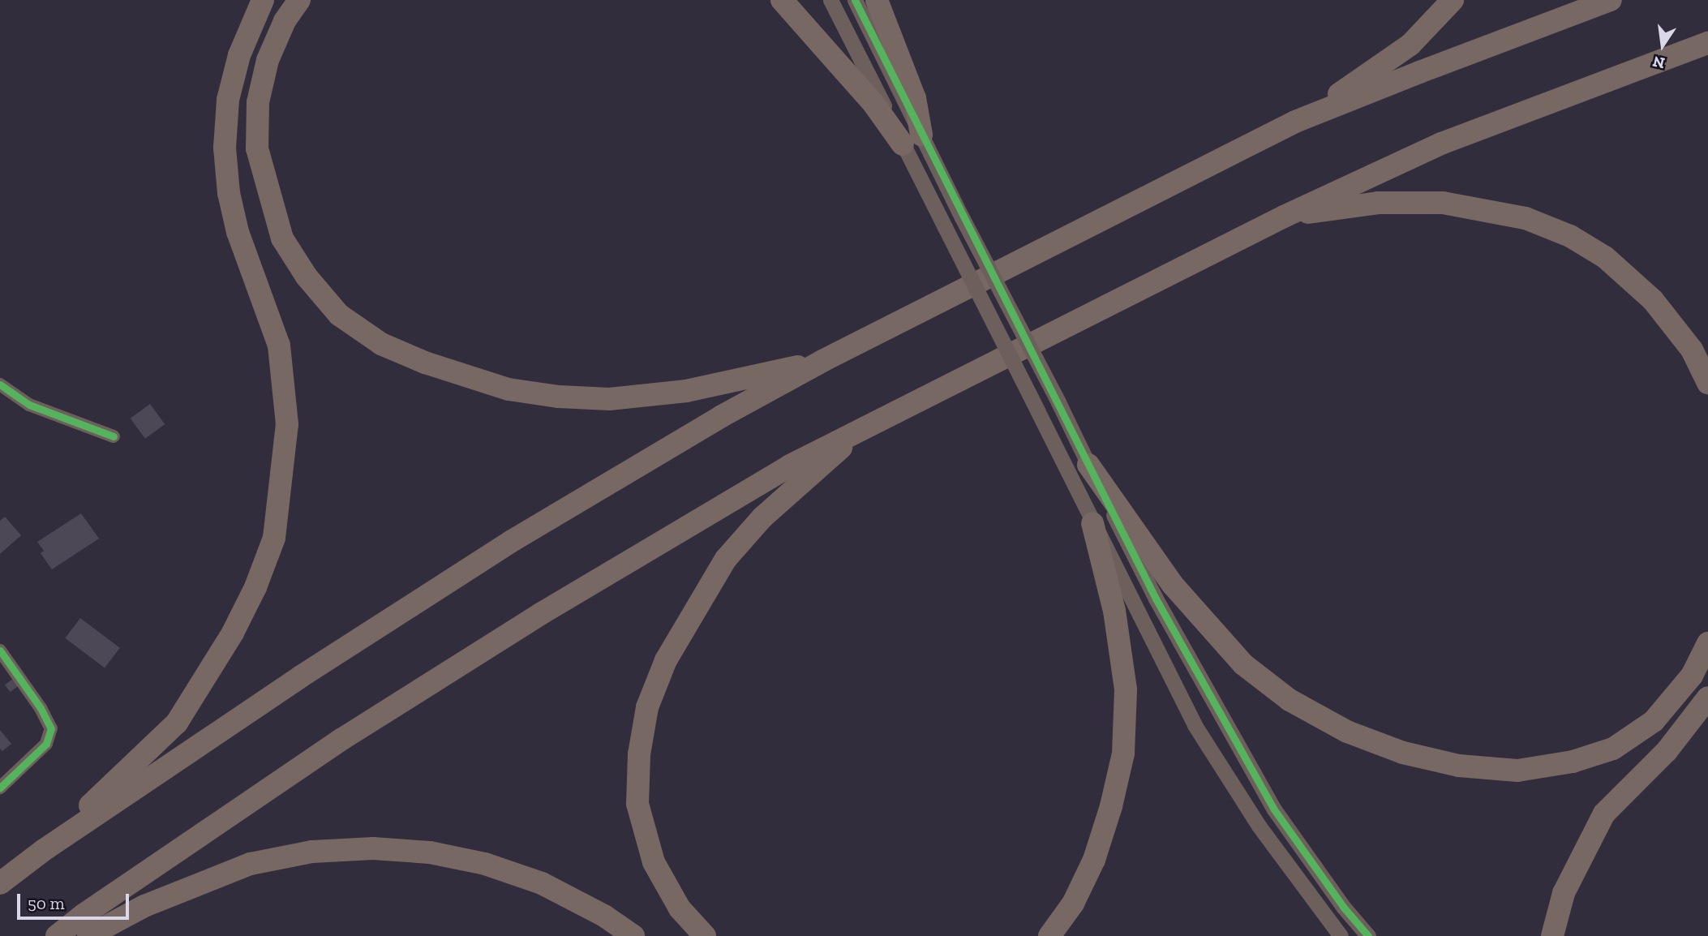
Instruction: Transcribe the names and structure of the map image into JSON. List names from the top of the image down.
{
  "scale_bar": "50 m",
  "north": "bottom"
}
